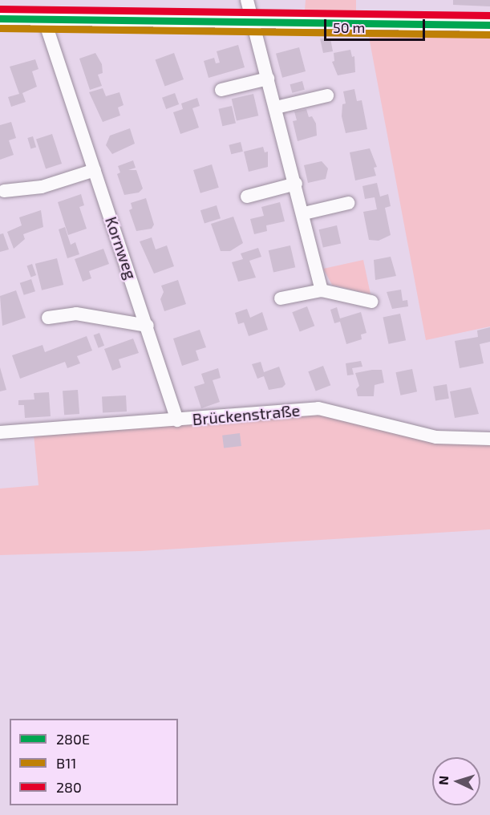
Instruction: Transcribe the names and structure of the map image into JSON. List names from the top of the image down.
{
  "streets": {
    "street": ["Kornweg", "Brückenstraße"]
  },
  "crossings": [
    ["Kornweg", "Brückenstraße"]
  ],
  "lines": ["transit line 280", "transit line 280E", "transit line B11"],
  "legend": ["280E", "B11", "280"],
  "scale_bar": "50 m",
  "north": "left"
}
